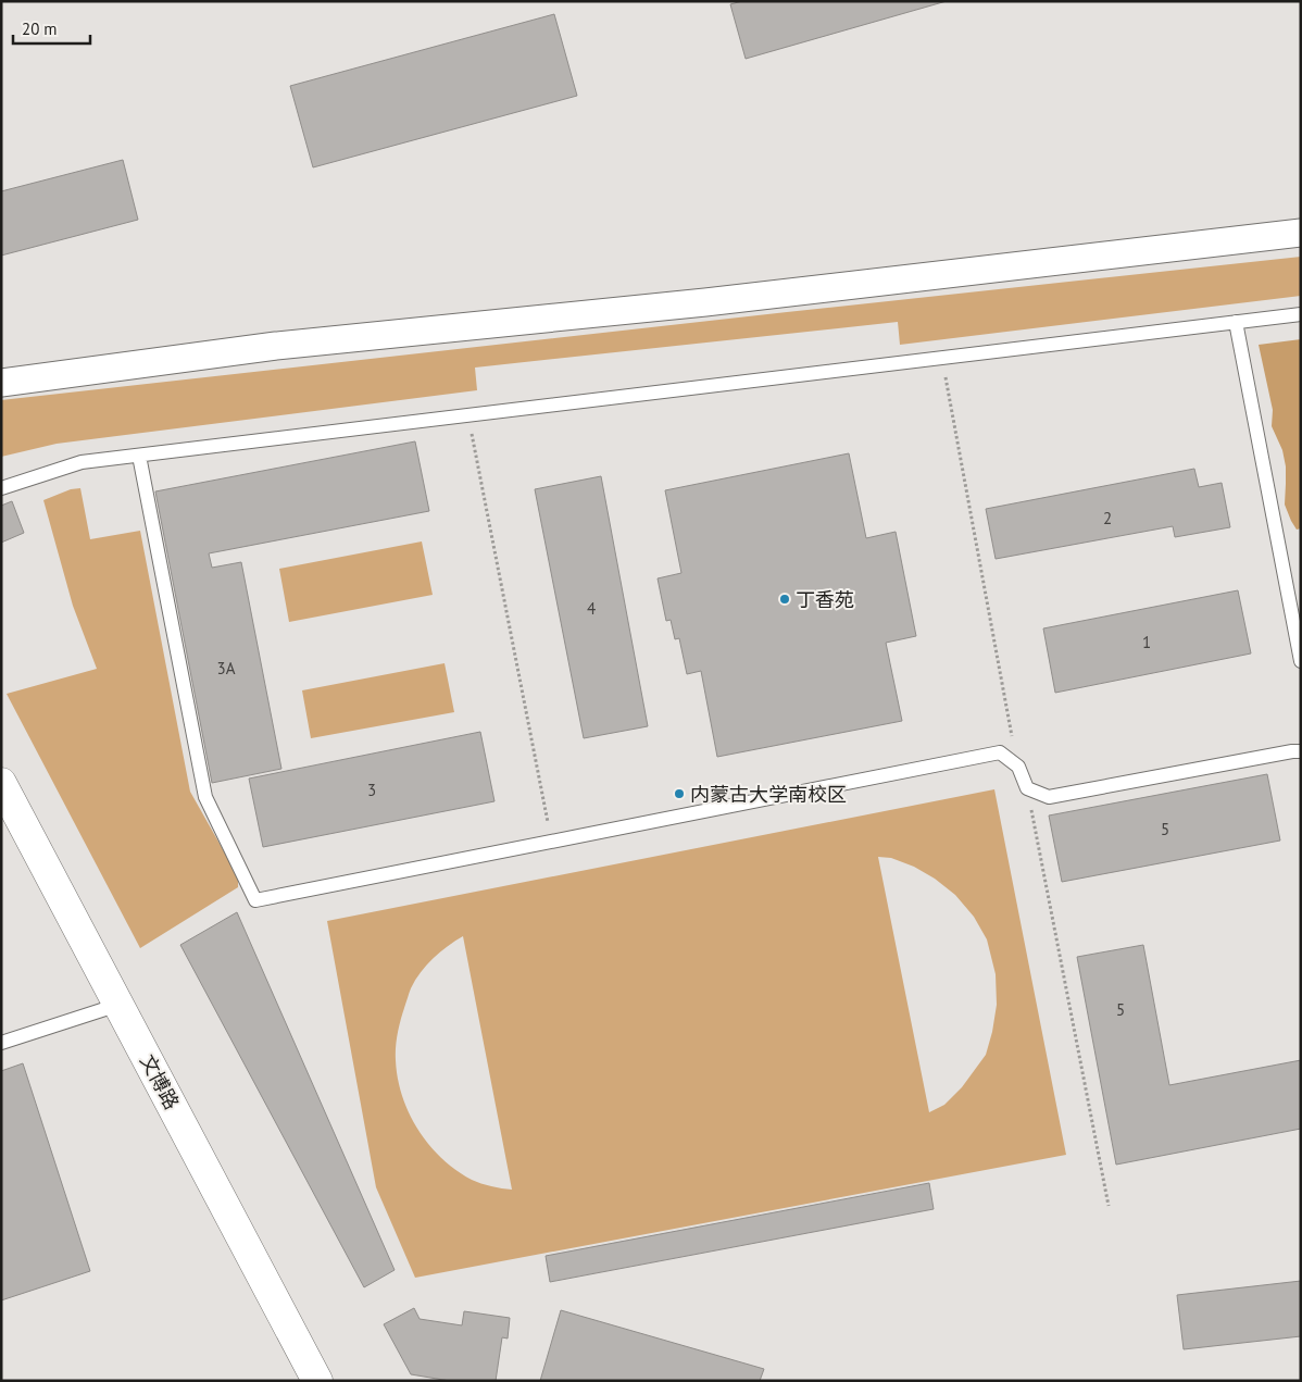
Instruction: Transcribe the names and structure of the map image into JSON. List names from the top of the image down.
{
  "streets": {
    "street": ["文博路"]
  },
  "places": ["丁香苑", "内蒙古大学南校区"],
  "house_numbers": [
    "2",
    "4",
    "1",
    "3A",
    "3",
    "5",
    "5"
  ],
  "scale_bar": "20 m"
}
